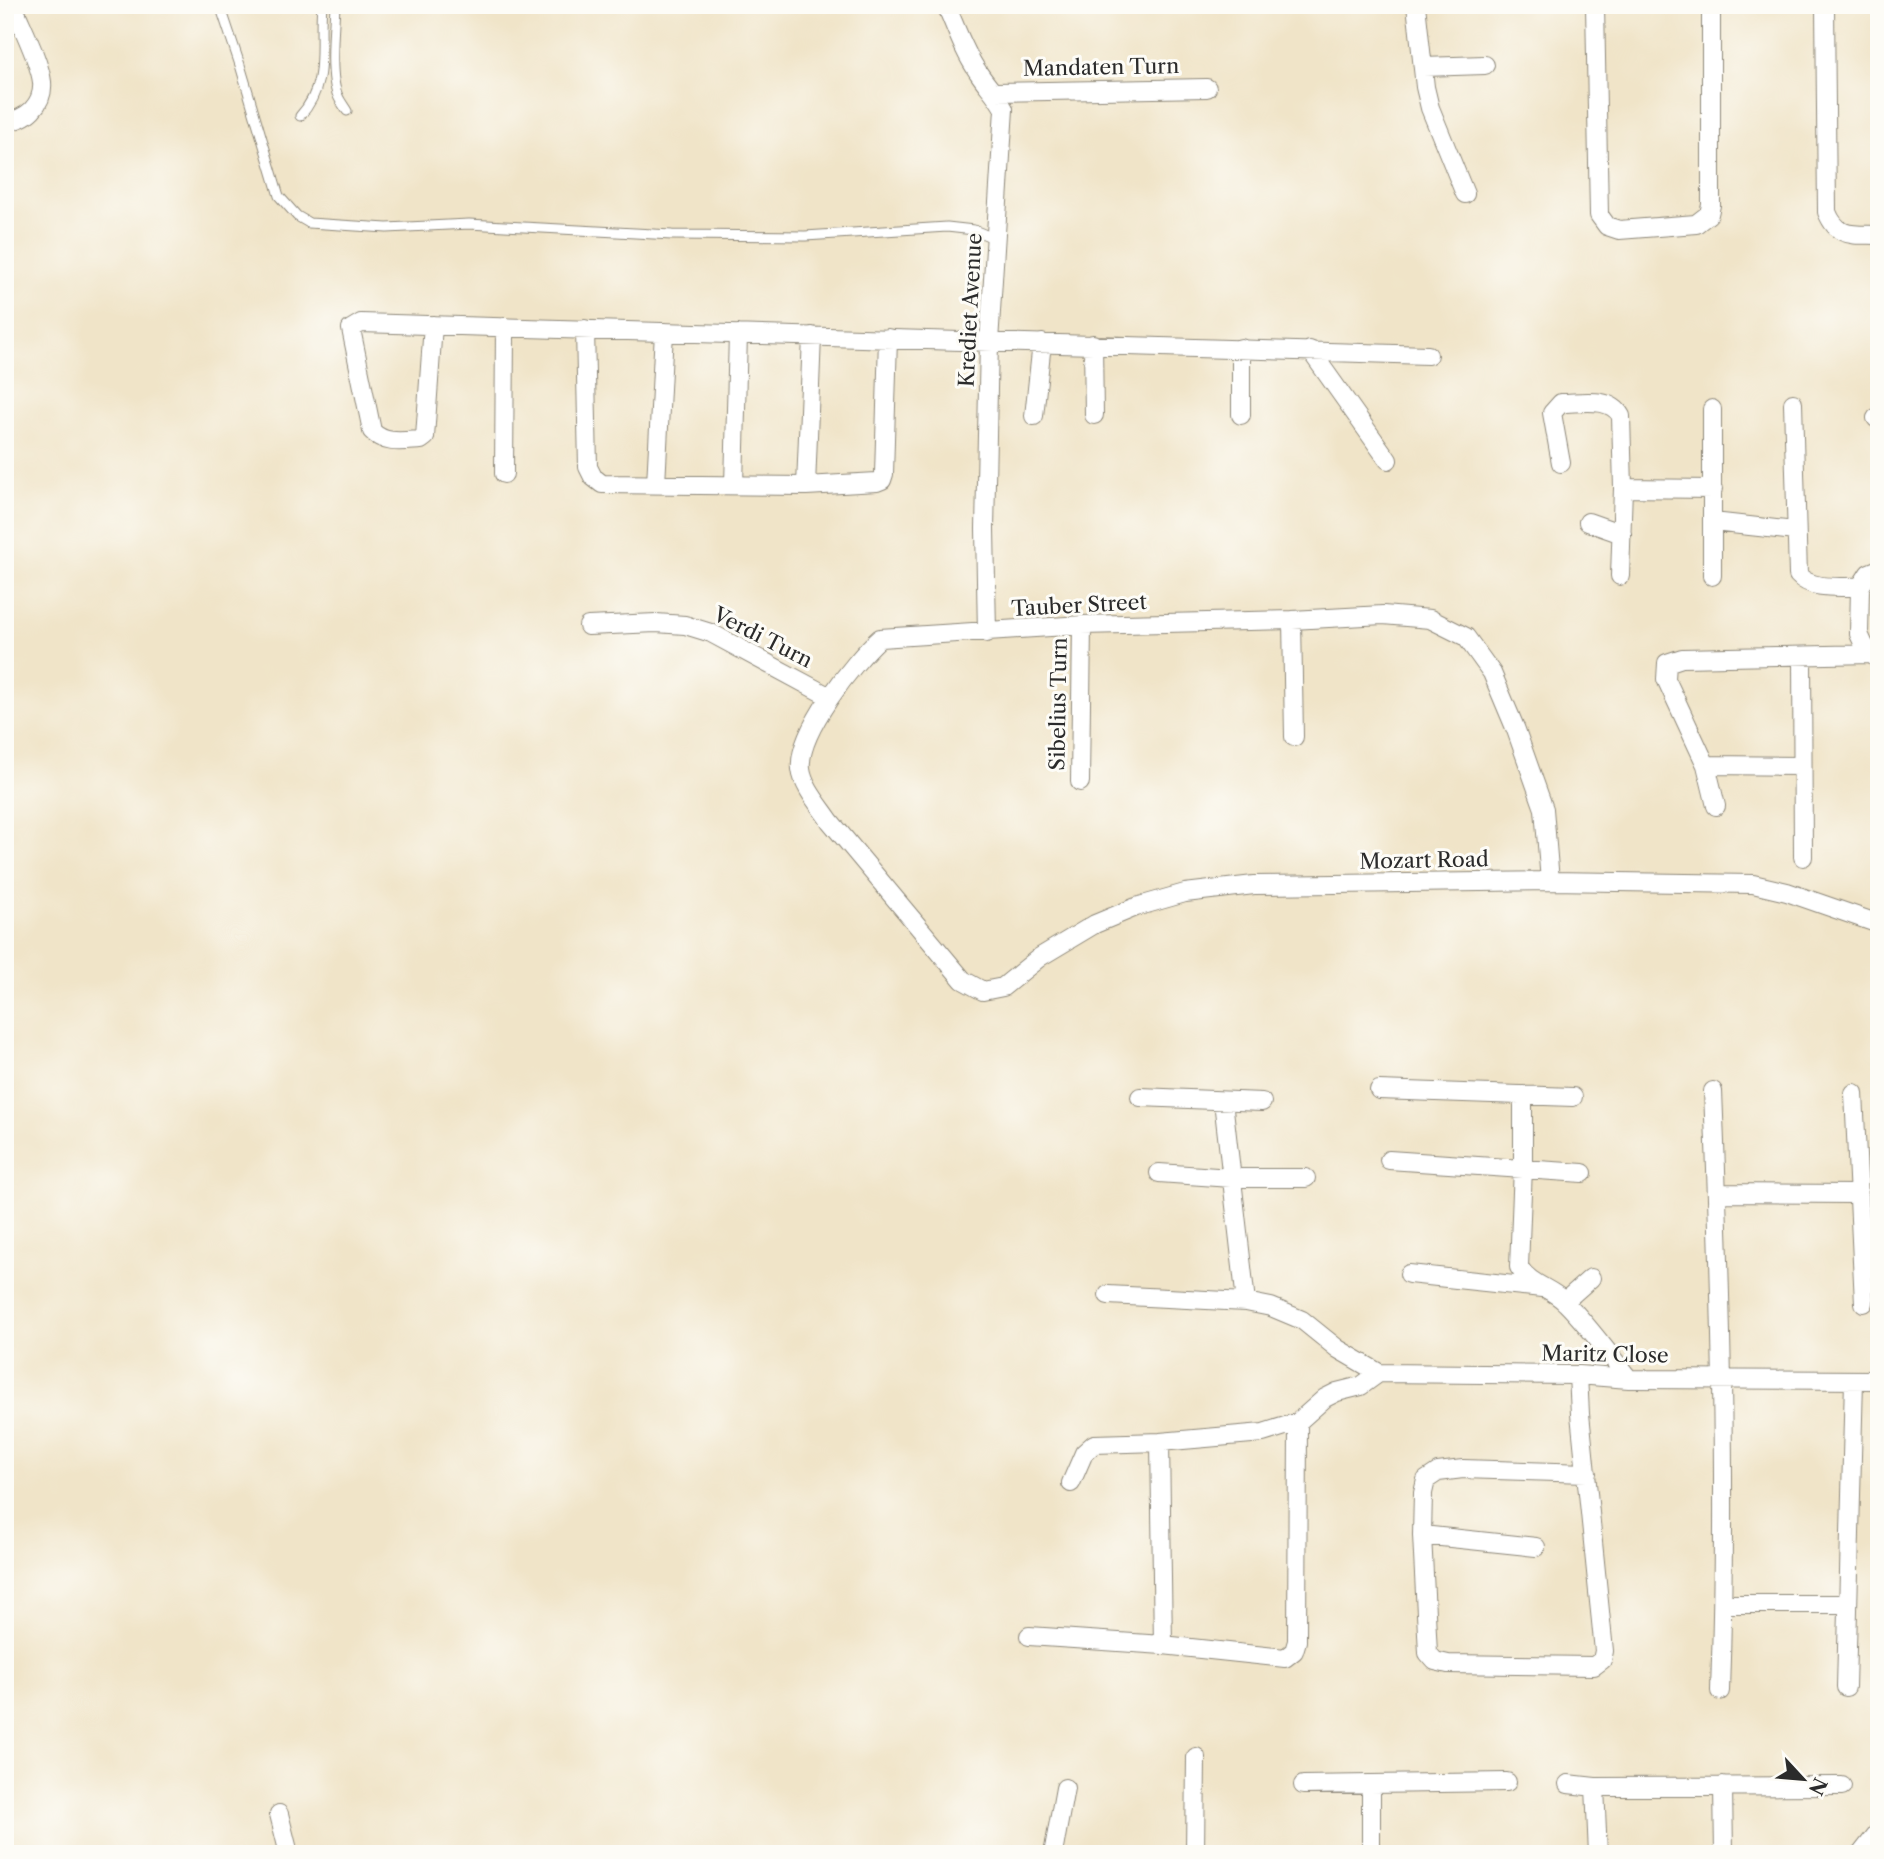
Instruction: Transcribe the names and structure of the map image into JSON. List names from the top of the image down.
{
  "streets": {
    "street": [
      "Mandaten Turn",
      "Krediet Avenue",
      "Tauber Street",
      "Verdi Turn",
      "Sibelius Turn",
      "Mozart Road",
      "Maritz Close"
    ]
  },
  "crossings": [
    ["Mandaten Turn", "Krediet Avenue"],
    ["Krediet Avenue", "Tauber Street"],
    ["Tauber Street", "Verdi Turn"],
    ["Tauber Street", "Sibelius Turn"],
    ["Tauber Street", "Mozart Road"]
  ],
  "north": "bottom right"
}
